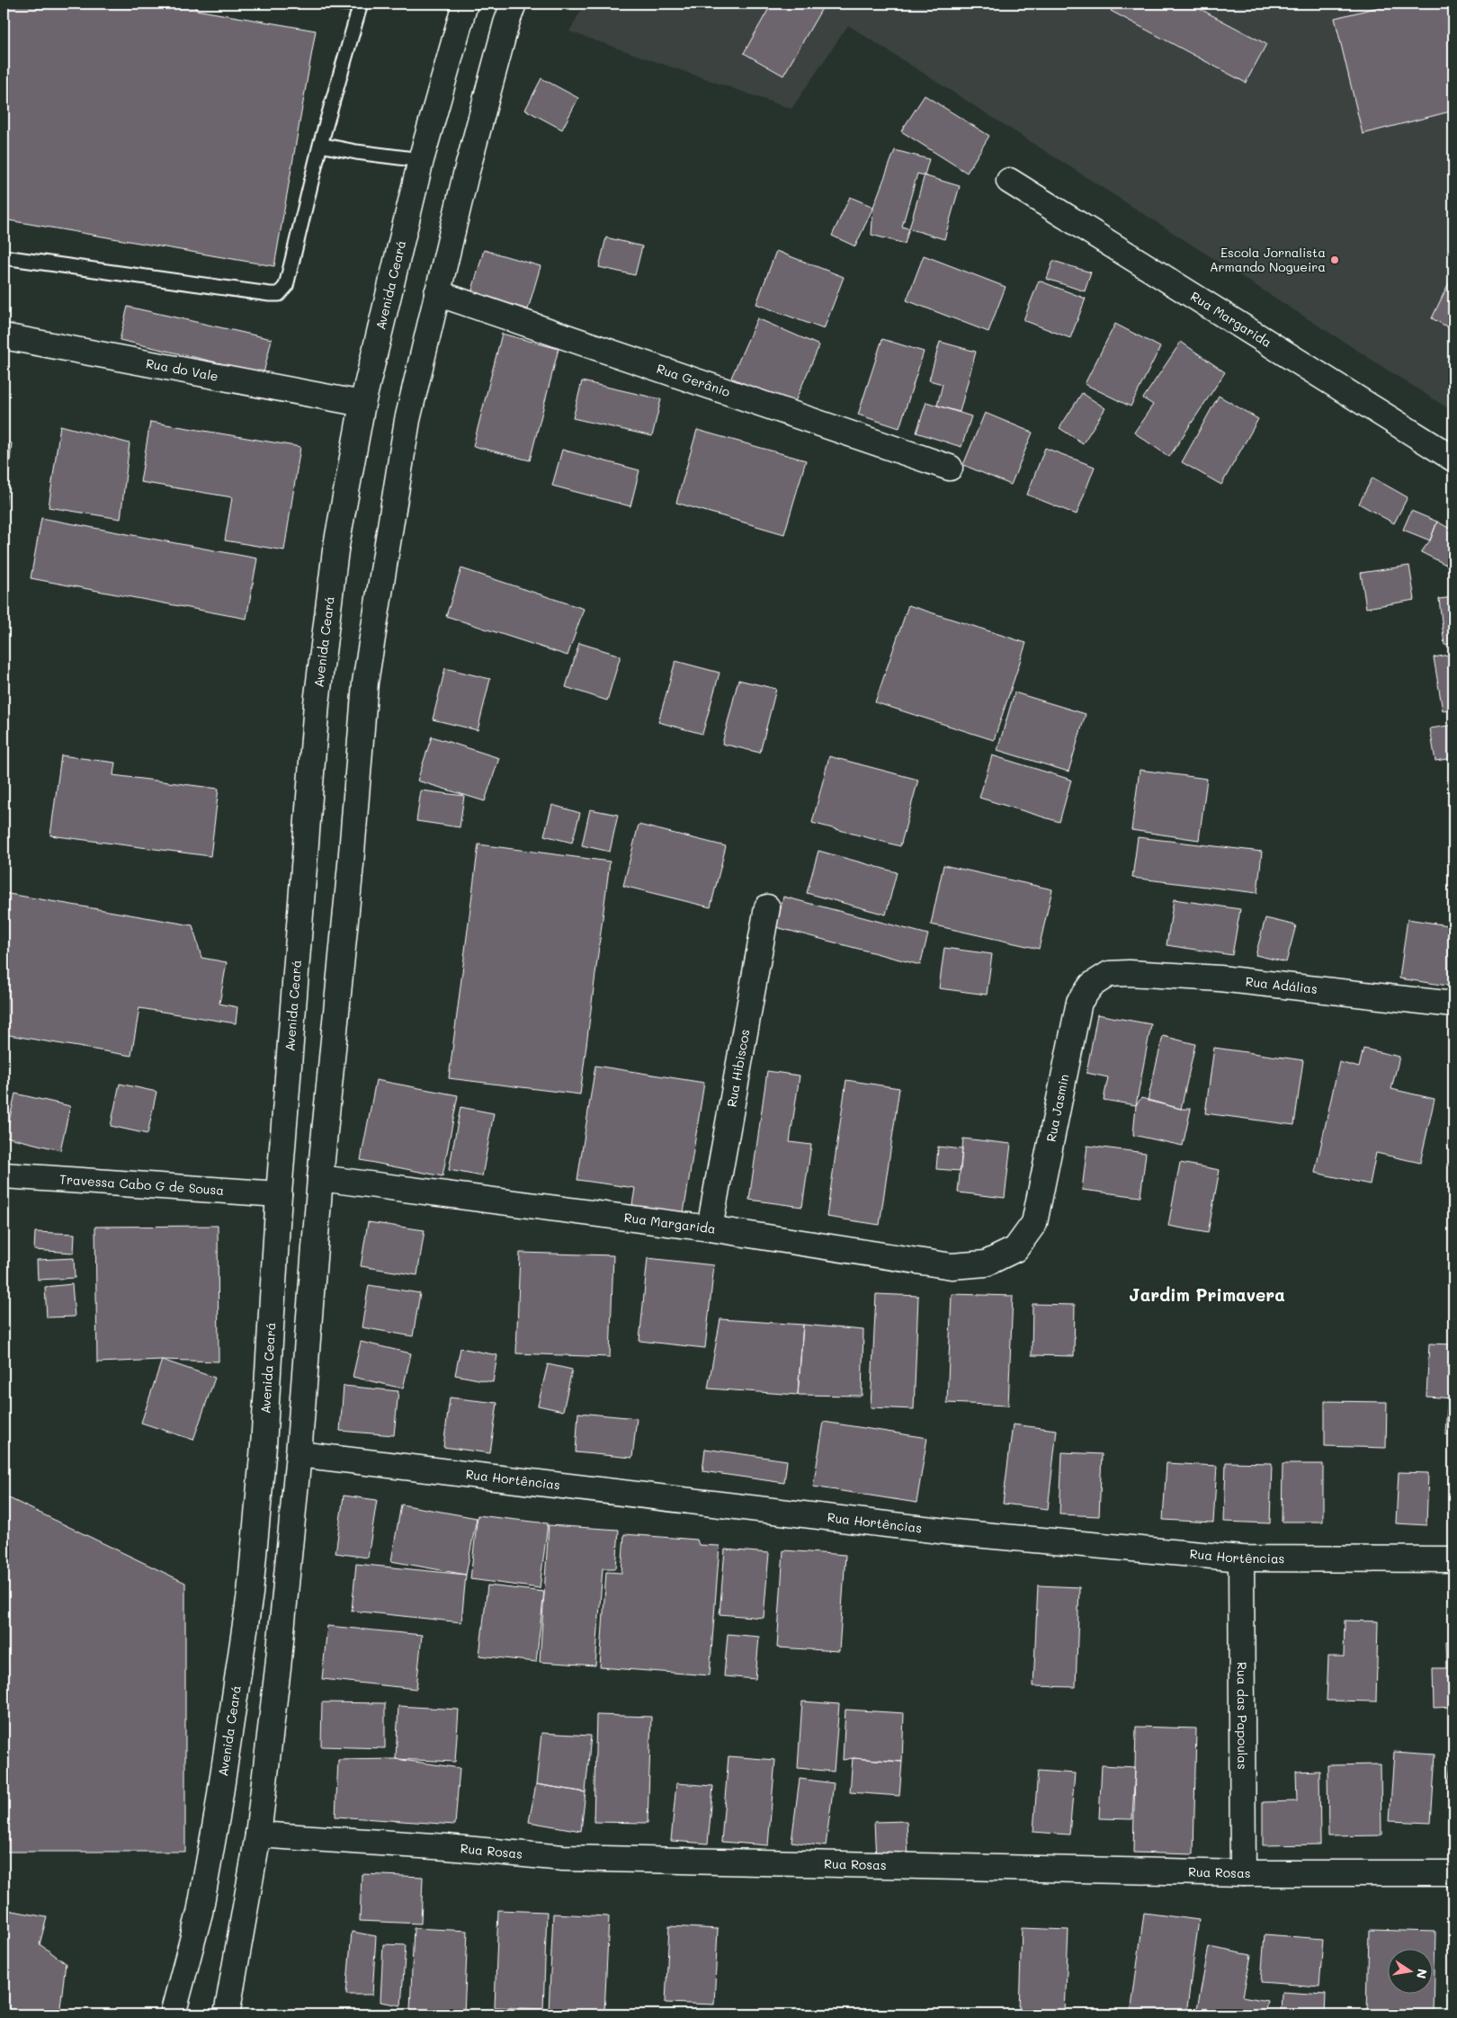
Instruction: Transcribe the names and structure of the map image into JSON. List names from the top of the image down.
{
  "streets": {
    "street": [
      "Avenida Ceará",
      "Rua Margarida",
      "Rua do Vale",
      "Rua Gerânio",
      "Rua Adálias",
      "Rua Hibiscos",
      "Rua Jasmin",
      "Travessa Cabo G de Sousa",
      "Rua Hortências",
      "Rua das Papoulas",
      "Rua Rosas"
    ]
  },
  "crossings": [
    ["Avenida Ceará", "Rua do Vale"],
    ["Avenida Ceará", "Travessa Cabo G de Sousa"],
    ["Rua Margarida", "Rua Hibiscos"],
    ["Rua Margarida", "Rua Jasmin"],
    ["Rua Adálias", "Rua Jasmin"],
    ["Rua Hortências", "Rua das Papoulas"],
    ["Rua das Papoulas", "Rua Rosas"]
  ],
  "districts": ["Jardim Primavera"],
  "places": ["Escola Jornalista Armando Nogueira"],
  "north": "right"
}
